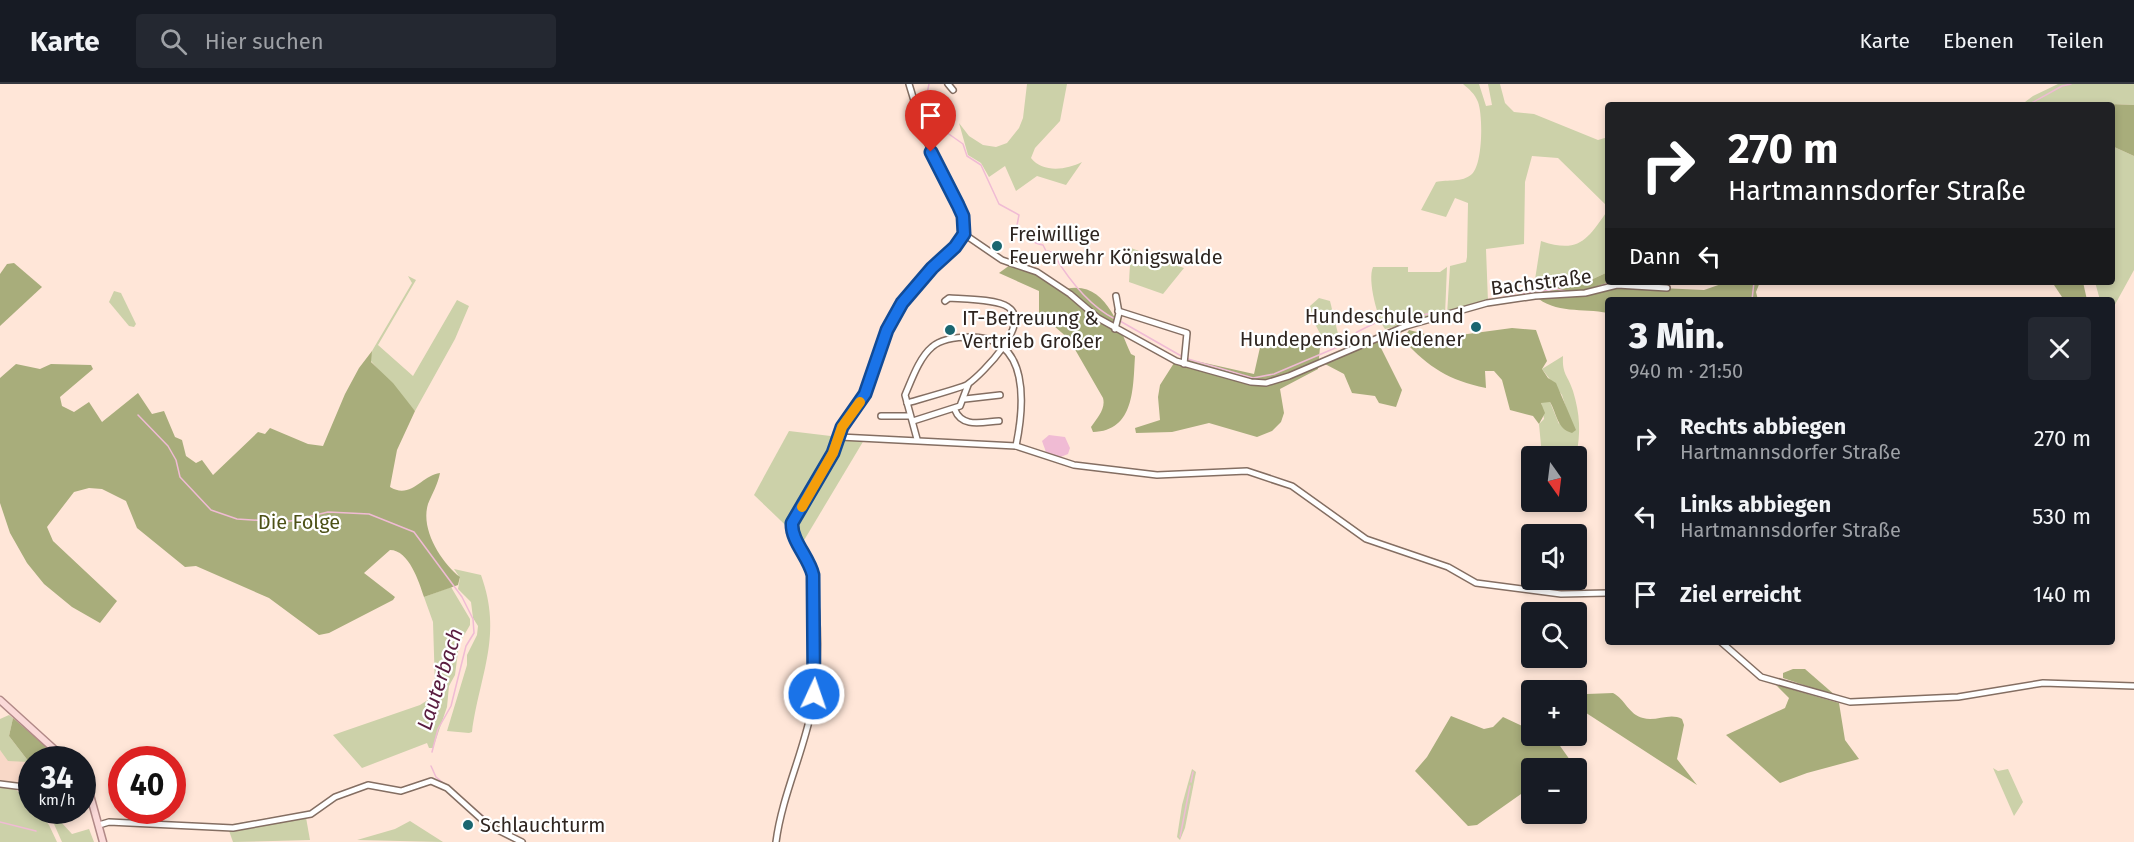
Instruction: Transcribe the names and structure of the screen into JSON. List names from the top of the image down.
{
  "streets": {
    "street": ["Bachstraße"]
  },
  "water": ["Lauterbach"],
  "parks": ["Die Folge"],
  "places": [
    "Freiwillige Feuerwehr Königswalde",
    "Hundeschule und Hundepension Wiedener",
    "IT-Betreuung & Vertrieb Großer",
    "Schlauchturm"
  ],
  "north": "bottom",
  "page": {
    "header": "Karte",
    "search": "Hier suchen",
    "nav": ["Karte", "Ebenen", "Teilen"],
    "turn": ["270 m", "Hartmannsdorfer Straße"],
    "then": "Dann",
    "heading": ["3 Min.", "940 m · 21:50"],
    "list": [
      {
        "name": "Rechts abbiegen",
        "note": "Hartmannsdorfer Straße",
        "value": "270 m"
      },
      {
        "name": "Links abbiegen",
        "note": "Hartmannsdorfer Straße",
        "value": "530 m"
      },
      {
        "name": "Ziel erreicht",
        "value": "140 m"
      }
    ],
    "map_buttons": ["+", "−"],
    "speed": "34 km/h",
    "limit": "40"
  }
}
